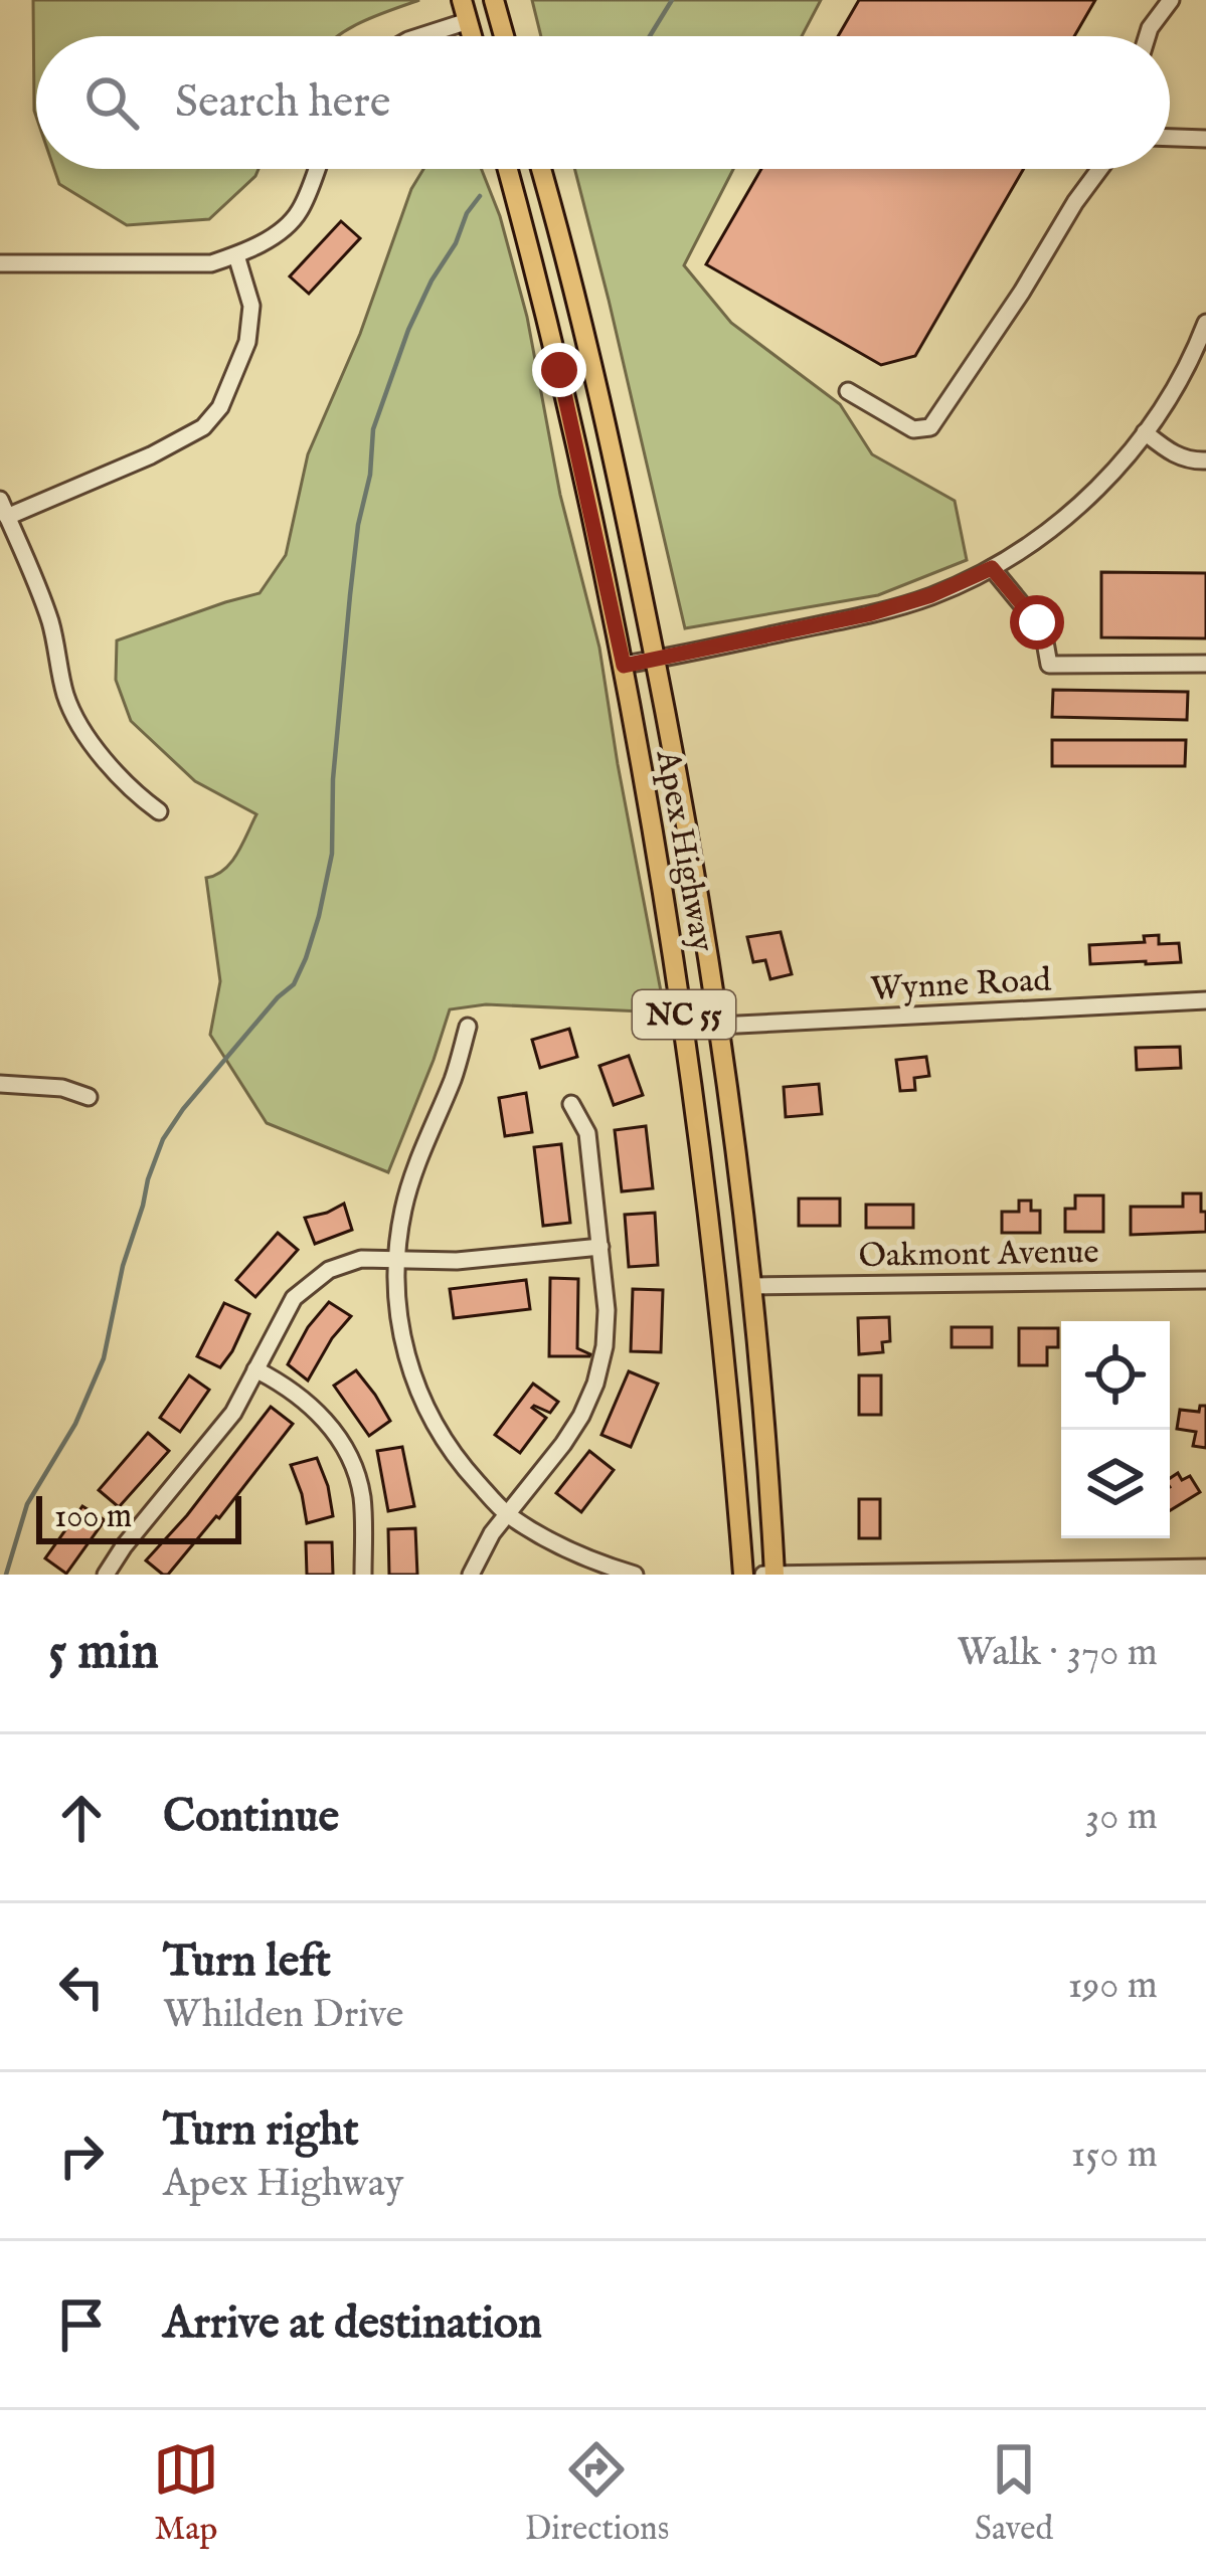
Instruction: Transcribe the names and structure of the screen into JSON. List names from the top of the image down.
{
  "streets": {
    "main road": ["Apex Highway", "NC 55"],
    "street": ["Wynne Road", "Oakmont Avenue"]
  },
  "crossings": [
    ["Apex Highway", "Wynne Road"],
    ["Apex Highway", "Oakmont Avenue"]
  ],
  "scale_bar": "100 m",
  "page": {
    "search": "Search here",
    "scale": "100 m",
    "heading": ["5 min", "Walk · 370 m"],
    "list": [
      ["Continue", "30 m"],
      ["Turn left", "Whilden Drive", "190 m"],
      ["Turn right", "Apex Highway", "150 m"],
      "Arrive at destination"
    ],
    "nav": ["Map", "Directions", "Saved"]
  }
}
